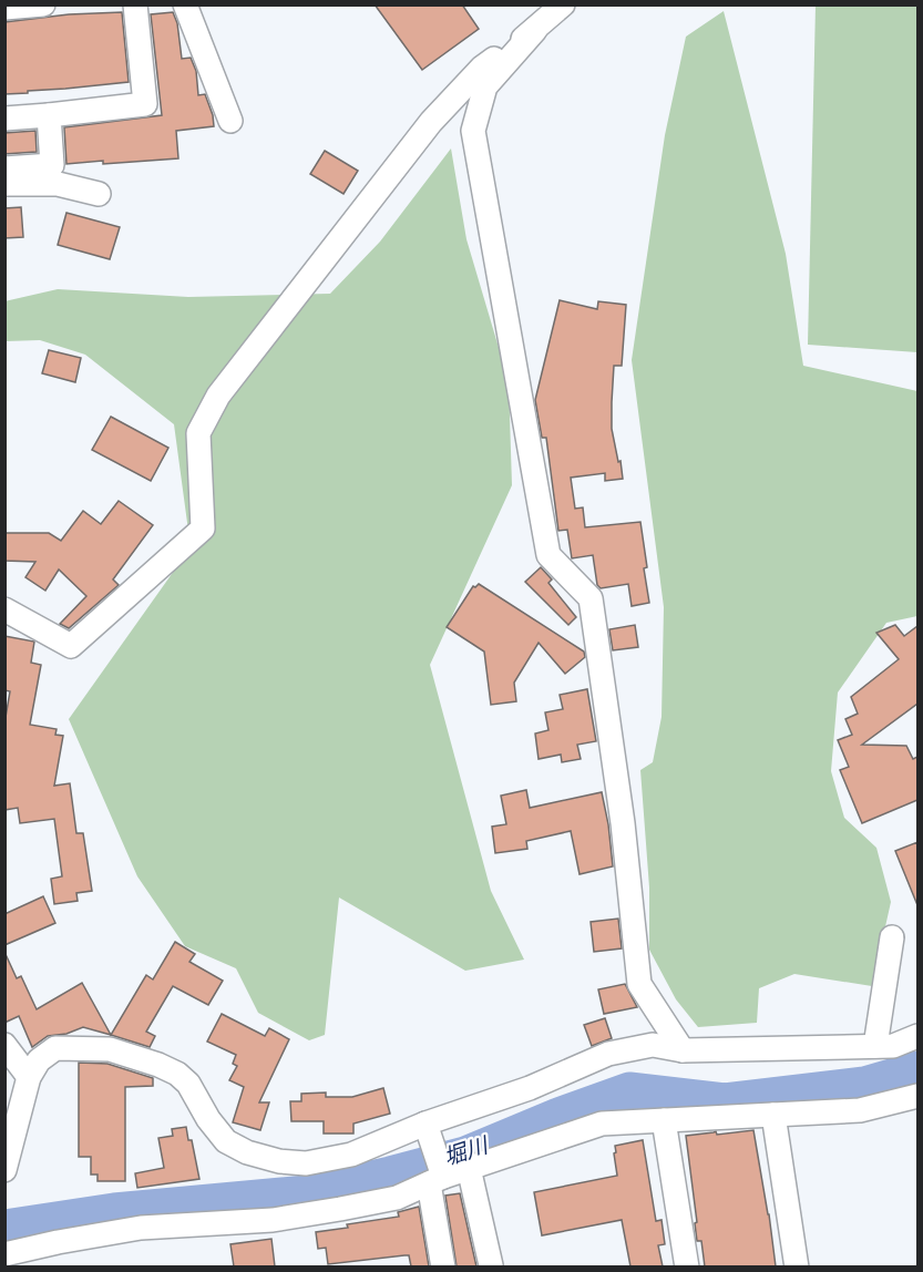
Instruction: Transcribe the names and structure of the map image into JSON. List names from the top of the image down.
{
  "water": ["堀川"]
}
